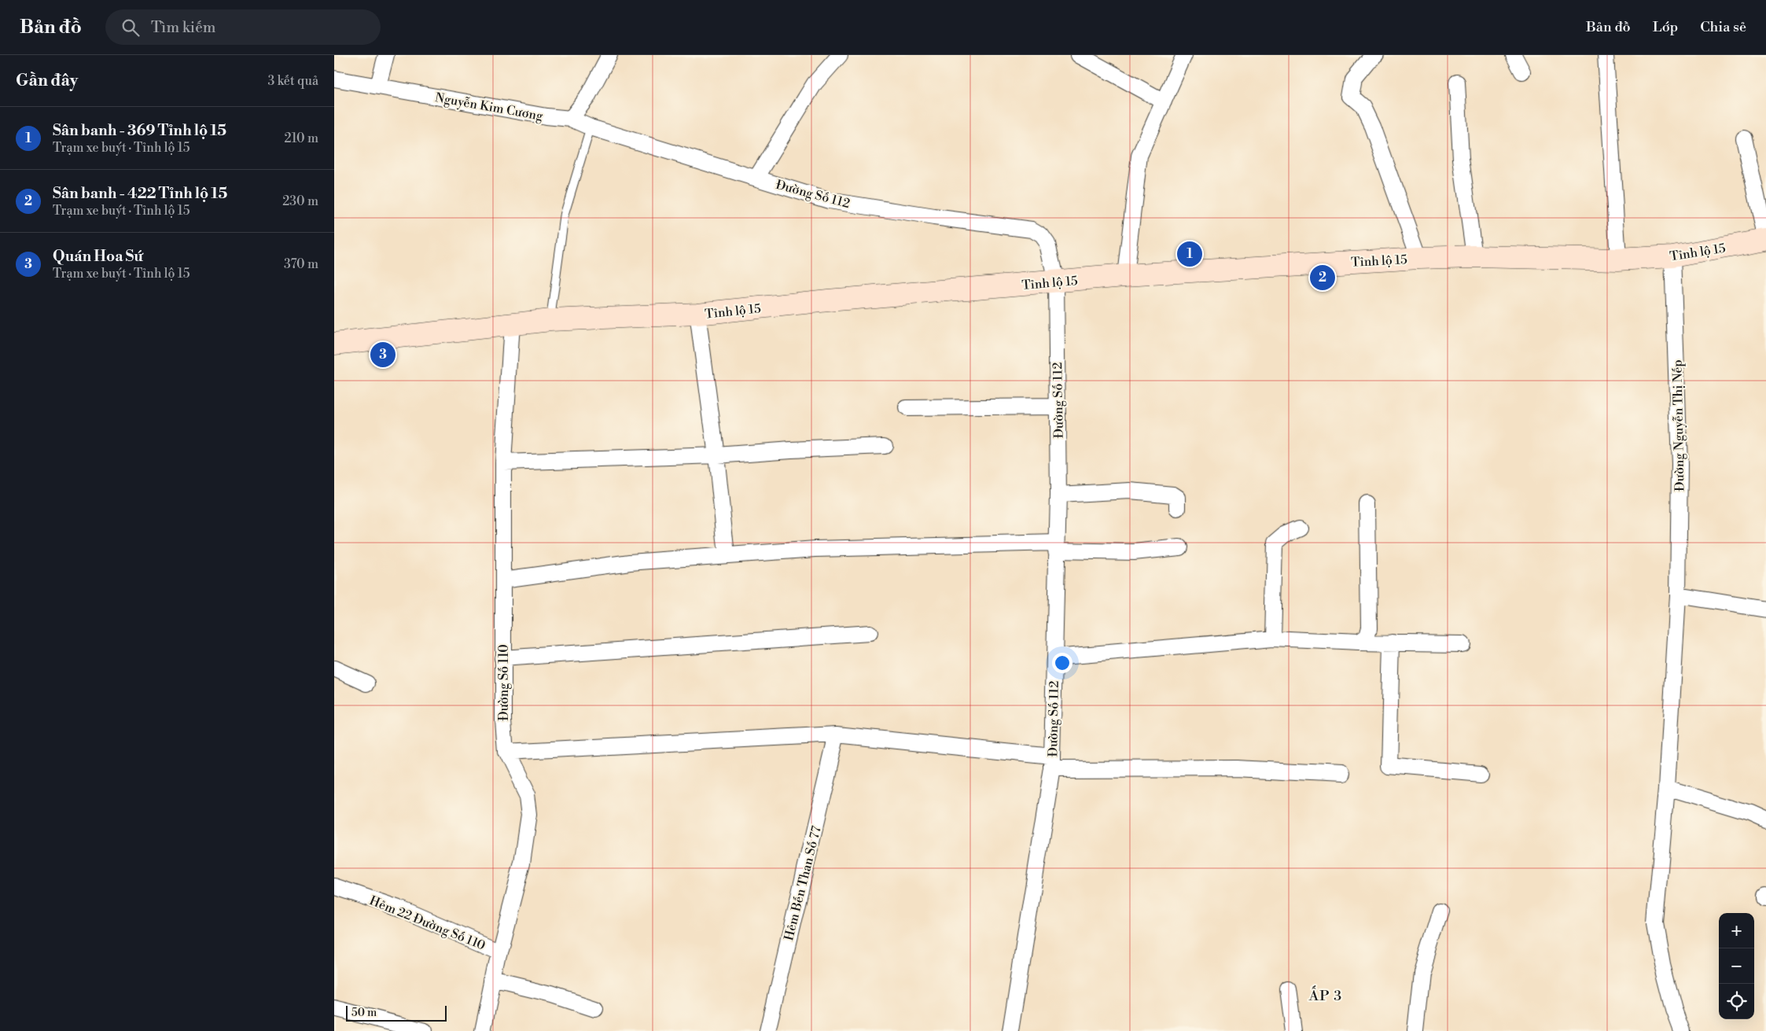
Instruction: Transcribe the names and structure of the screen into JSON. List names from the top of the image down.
{
  "streets": {
    "main road": ["Tỉnh lộ 15"],
    "street": [
      "Nguyễn Kim Cương",
      "Đường Số 112",
      "Đường Nguyễn Thị Nếp",
      "Đường Số 110",
      "Hẻm Bến Than Số 77",
      "Hẻm 22 Đường Số 110"
    ]
  },
  "crossings": [
    ["Nguyễn Kim Cương", "Đường Số 112"],
    ["Đường Số 112", "Tỉnh lộ 15"],
    ["Tỉnh lộ 15", "Đường Nguyễn Thị Nếp"],
    ["Tỉnh lộ 15", "Đường Số 110"],
    ["Đường Số 110", "Hẻm 22 Đường Số 110"]
  ],
  "districts": ["ẤP 3"],
  "scale_bar": "50 m",
  "page": {
    "header": "Bản đồ",
    "search": "Tìm kiếm",
    "nav": ["Bản đồ", "Lớp", "Chia sẻ"],
    "heading": ["Gần đây", "3 kết quả"],
    "list": [
      {
        "mark": "1",
        "name": "Sân banh - 369 Tỉnh lộ 15",
        "note": "Trạm xe buýt · Tỉnh lộ 15",
        "value": "210 m"
      },
      {
        "mark": "2",
        "name": "Sân banh - 422 Tỉnh lộ 15",
        "note": "Trạm xe buýt · Tỉnh lộ 15",
        "value": "230 m"
      },
      {
        "mark": "3",
        "name": "Quán Hoa Sứ",
        "note": "Trạm xe buýt · Tỉnh lộ 15",
        "value": "370 m"
      }
    ],
    "pins": ["1", "2", "3"],
    "map_buttons": ["+", "−"],
    "scale": "50 m"
  }
}
